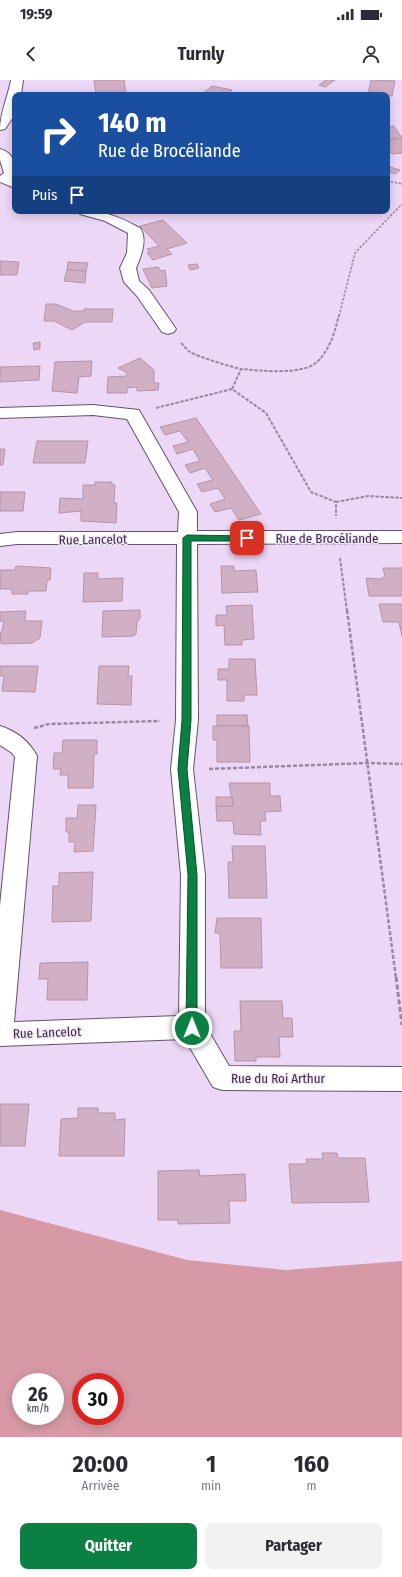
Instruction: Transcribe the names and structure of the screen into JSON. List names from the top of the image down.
{
  "streets": {
    "street": ["Rue de Brocéliande", "Rue Lancelot", "Rue du Roi Arthur"]
  },
  "crossings": [
    ["Rue de Brocéliande", "Rue Lancelot"],
    ["Rue Lancelot", "Rue du Roi Arthur"]
  ],
  "page": {
    "status": "19:59",
    "header": "Turnly",
    "turn": ["140 m", "Rue de Brocéliande"],
    "then": "Puis",
    "speed": "26 km/h",
    "limit": "30",
    "eta": [
      "20:00",
      "Arrivée",
      "1",
      "min",
      "160",
      "m"
    ],
    "buttons": ["Quitter", "Partager"]
  }
}
